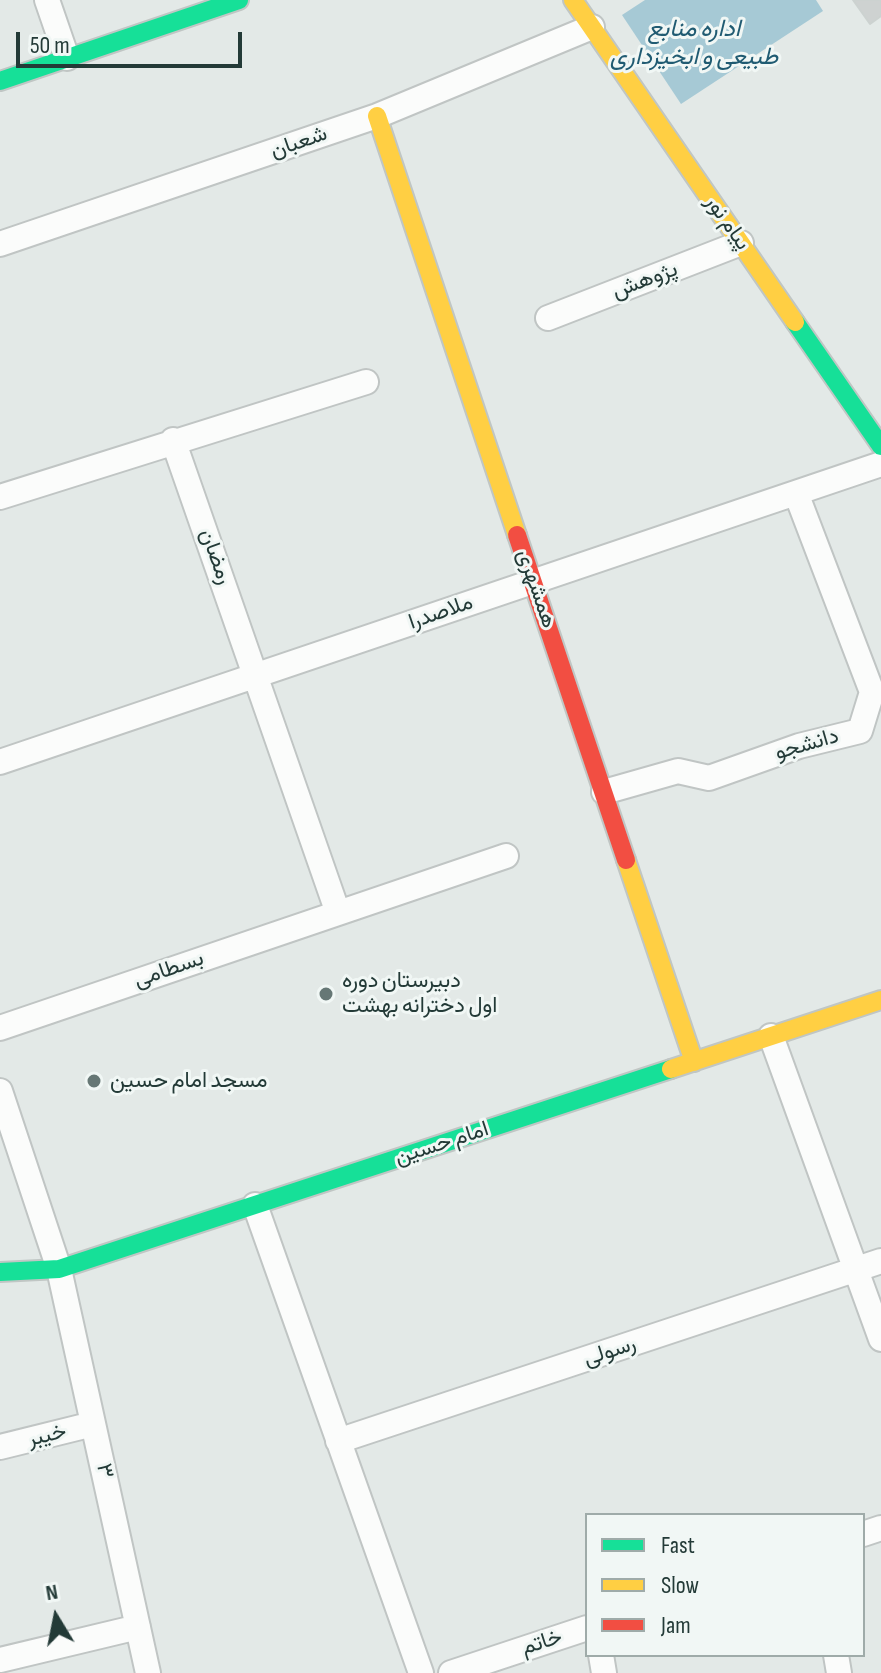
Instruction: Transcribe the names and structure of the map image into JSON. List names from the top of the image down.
{
  "streets": {
    "street": [
      "شعبان",
      "پیام نور",
      "پژوهش",
      "رمضان",
      "همشهری",
      "ملاصدرا",
      "دانشجو",
      "بسطامی",
      "امام حسین",
      "رسولی",
      "خیبر",
      "۳",
      "خاتم"
    ]
  },
  "crossings": [
    ["شعبان", "پیام نور"],
    ["شعبان", "همشهری"],
    ["پیام نور", "پژوهش"],
    ["رمضان", "ملاصدرا"],
    ["همشهری", "ملاصدرا"],
    ["همشهری", "دانشجو"],
    ["همشهری", "امام حسین"],
    ["ملاصدرا", "دانشجو"],
    ["امام حسین", "۳"],
    ["خیبر", "۳"]
  ],
  "water": ["اداره منابع طبیعی و ابخیزداری"],
  "places": ["دبیرستان دوره اول دخترانه بهشت", "مسجد امام حسین"],
  "legend": ["Fast", "Slow", "Jam"],
  "scale_bar": "50 m",
  "north": "top"
}
